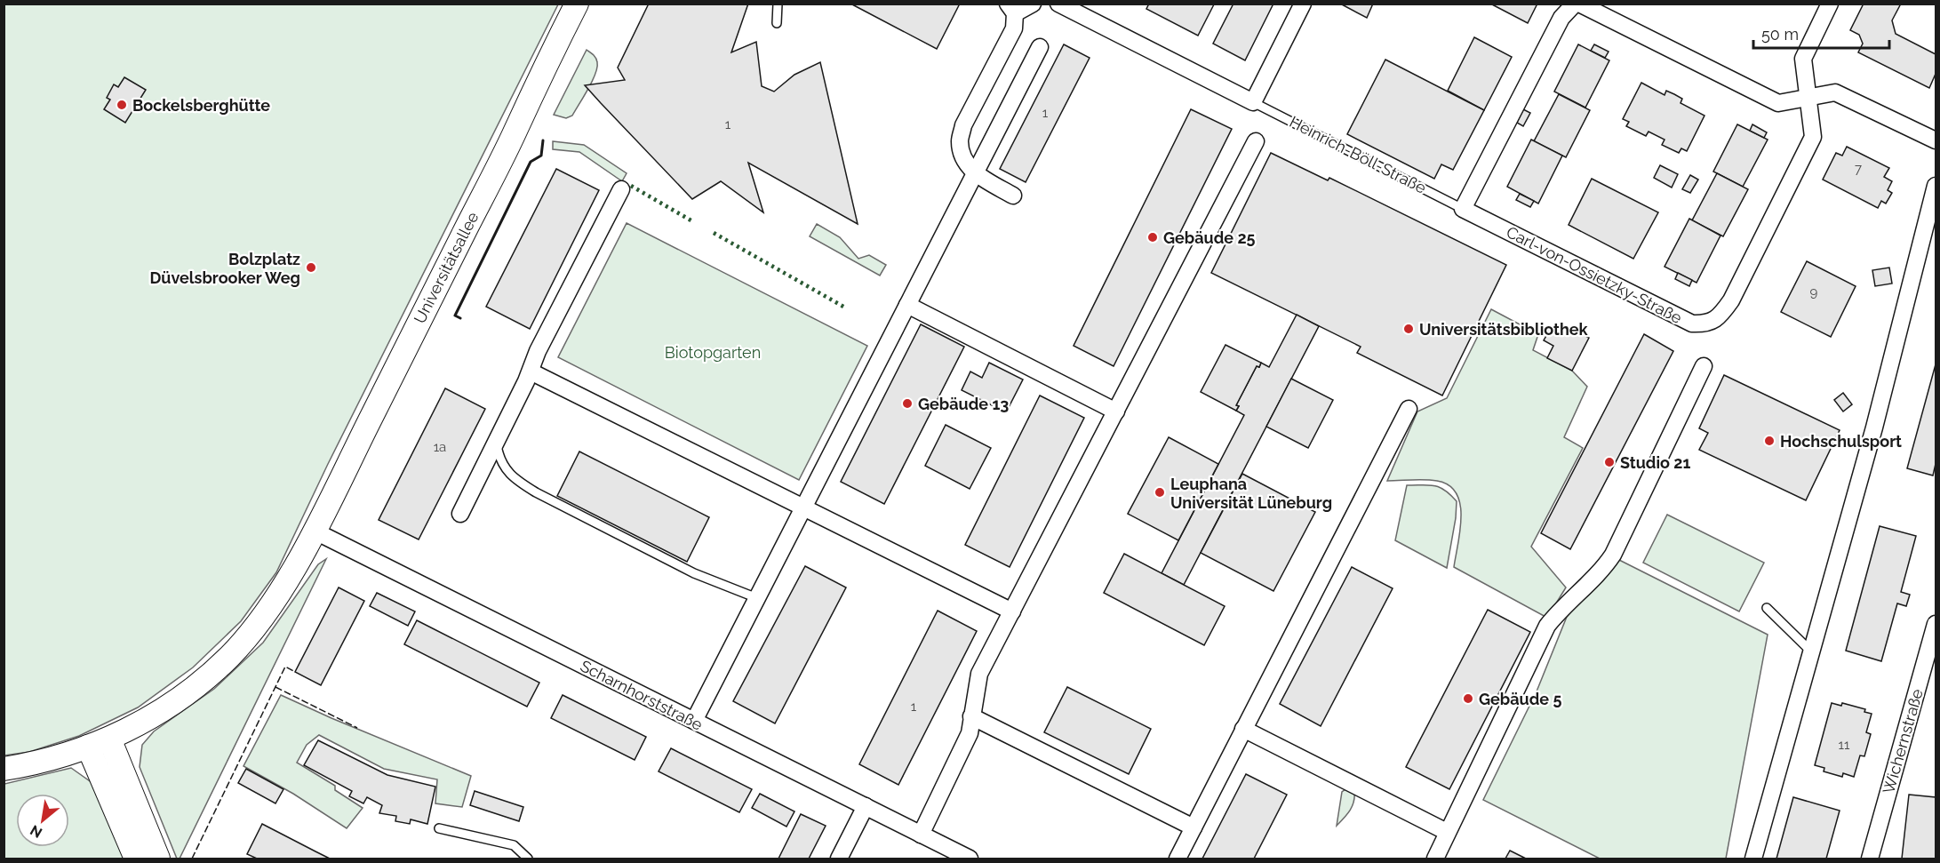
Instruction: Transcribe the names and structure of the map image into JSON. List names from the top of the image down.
{
  "streets": {
    "main road": ["Universitätsallee"],
    "street": [
      "Heinrich-Böll-Straße",
      "Carl-von-Ossietzky-Straße",
      "Scharnhorststraße",
      "Wichernstraße"
    ]
  },
  "crossings": [
    ["Heinrich-Böll-Straße", "Carl-von-Ossietzky-Straße"],
    ["Universitätsallee", "Scharnhorststraße"]
  ],
  "parks": ["Biotopgarten"],
  "places": [
    "Bockelsberghütte",
    "Gebäude 25",
    "Bolzplatz Düvelsbrooker Weg",
    "Universitätsbibliothek",
    "Gebäude 13",
    "Hochschulsport",
    "Studio 21",
    "Leuphana Universität Lüneburg",
    "Gebäude 5"
  ],
  "house_numbers": [
    "1",
    "1",
    "7",
    "9",
    "1a",
    "1",
    "11"
  ],
  "scale_bar": "50 m",
  "north": "bottom left"
}
